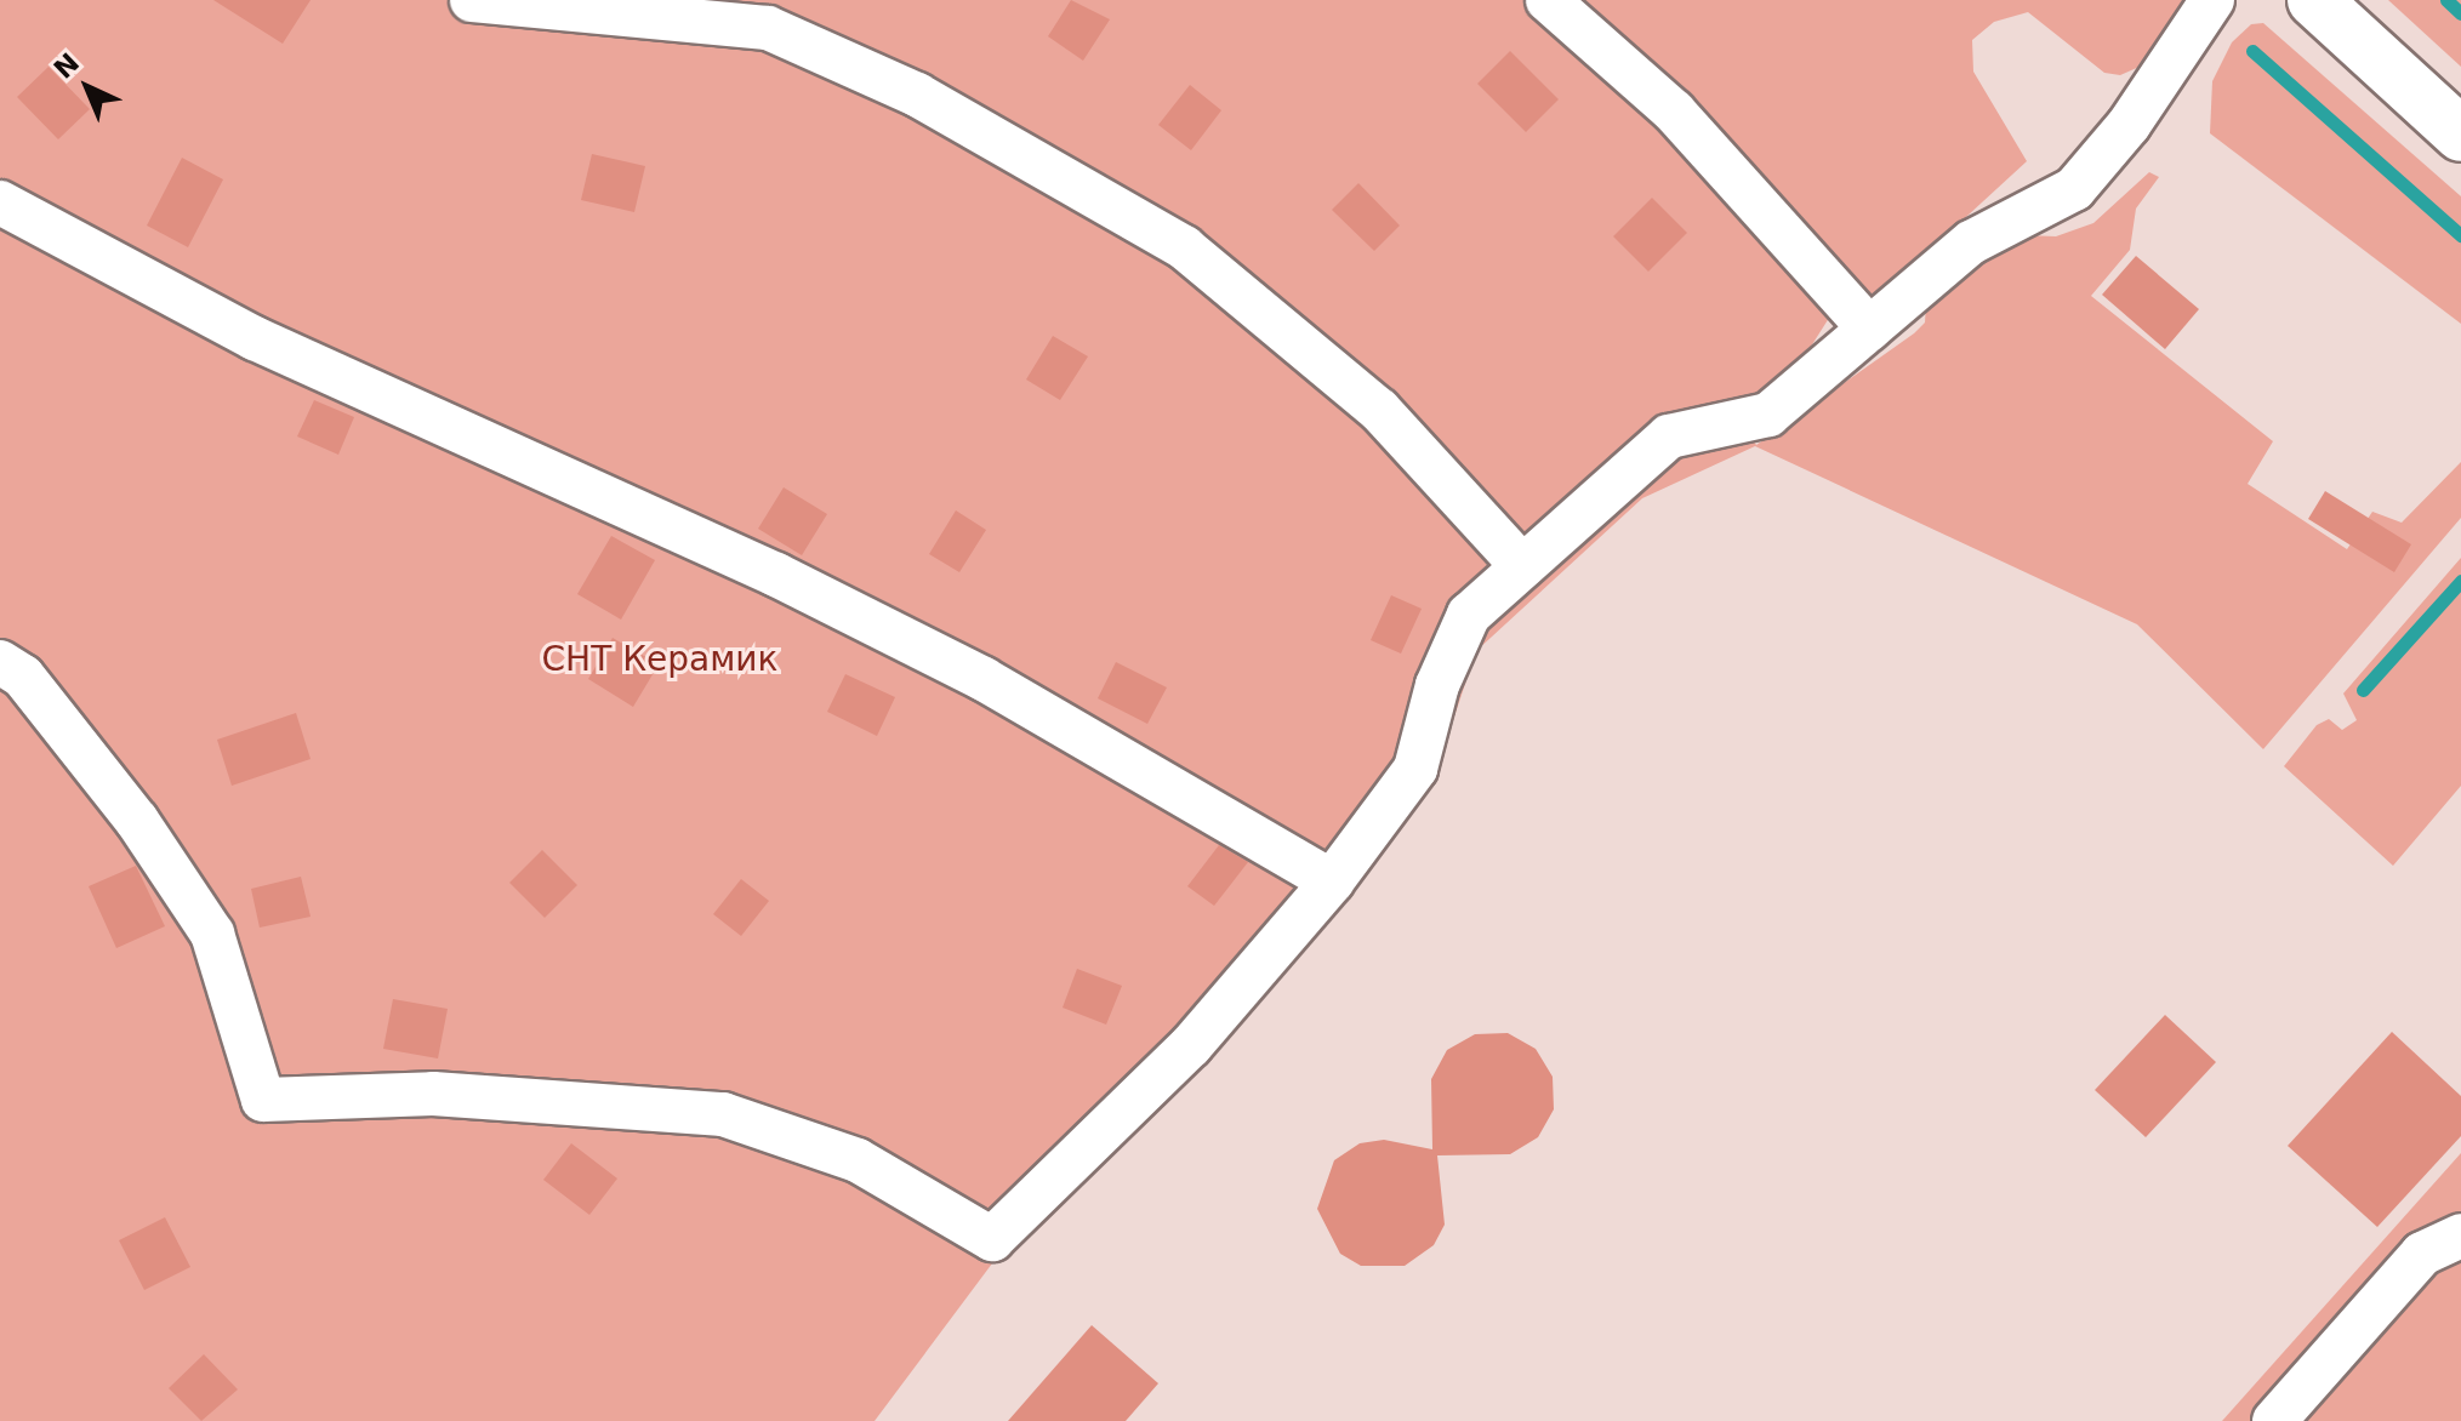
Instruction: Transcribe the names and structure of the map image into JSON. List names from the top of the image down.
{
  "parks": ["СНТ Керамик"],
  "north": "top left"
}
